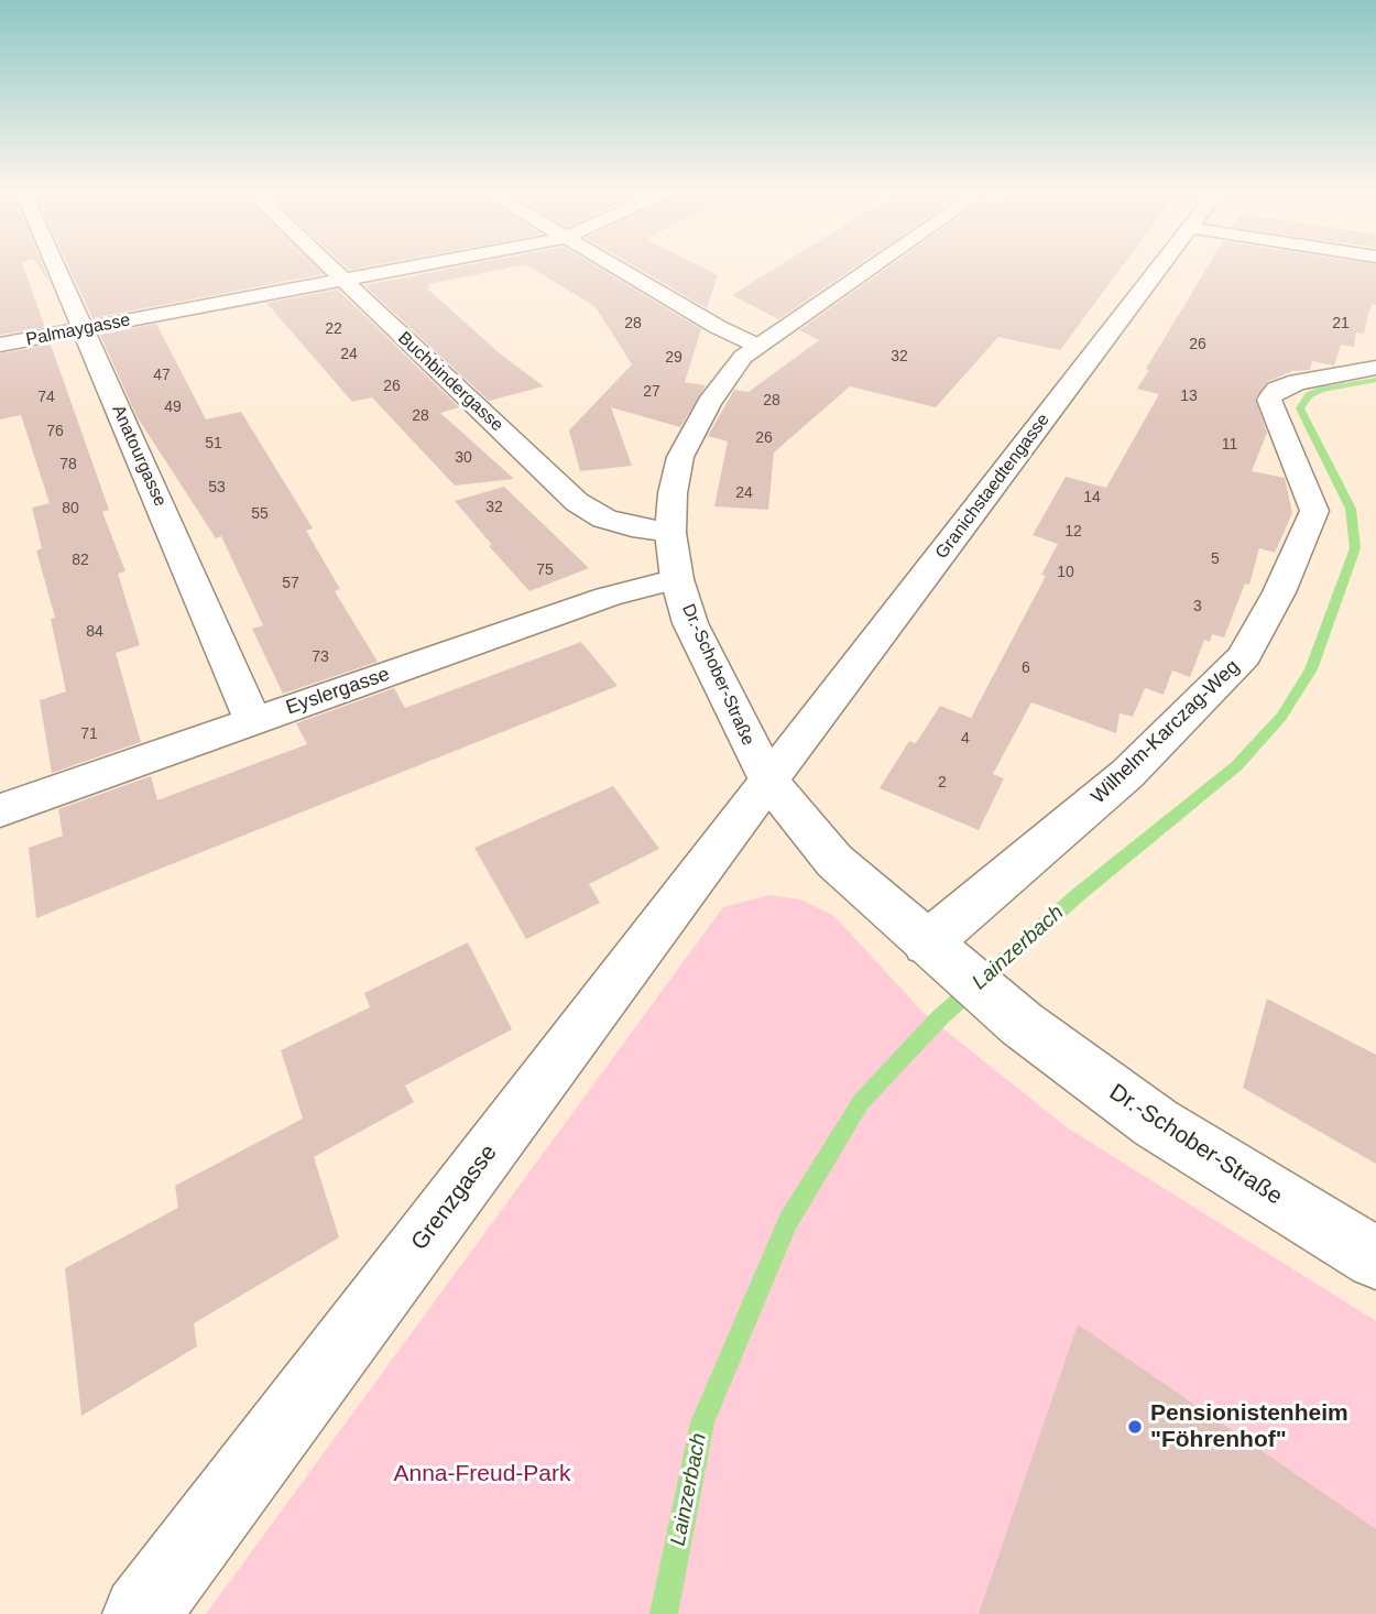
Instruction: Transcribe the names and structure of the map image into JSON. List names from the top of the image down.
{
  "streets": {
    "street": [
      "Palmaygasse",
      "Buchbindergasse",
      "Anatourgasse",
      "Granichstaedtengasse",
      "Dr.-Schober-Straße",
      "Eyslergasse",
      "Wilhelm-Karczag-Weg",
      "Grenzgasse"
    ]
  },
  "crossings": [
    ["Palmaygasse", "Buchbindergasse"],
    ["Palmaygasse", "Anatourgasse"],
    ["Buchbindergasse", "Dr.-Schober-Straße"],
    ["Anatourgasse", "Eyslergasse"],
    ["Granichstaedtengasse", "Dr.-Schober-Straße"],
    ["Granichstaedtengasse", "Grenzgasse"],
    ["Dr.-Schober-Straße", "Eyslergasse"],
    ["Dr.-Schober-Straße", "Wilhelm-Karczag-Weg"],
    ["Dr.-Schober-Straße", "Grenzgasse"]
  ],
  "water": ["Lainzerbach"],
  "parks": ["Anna-Freud-Park"],
  "places": ["Pensionistenheim \"Föhrenhof\""],
  "house_numbers": [
    "28",
    "21",
    "22",
    "26",
    "24",
    "32",
    "29",
    "47",
    "26",
    "27",
    "13",
    "74",
    "28",
    "49",
    "28",
    "76",
    "26",
    "51",
    "11",
    "30",
    "78",
    "53",
    "24",
    "14",
    "32",
    "80",
    "55",
    "12",
    "5",
    "82",
    "75",
    "10",
    "57",
    "3",
    "84",
    "73",
    "6",
    "71",
    "4",
    "2"
  ]
}
